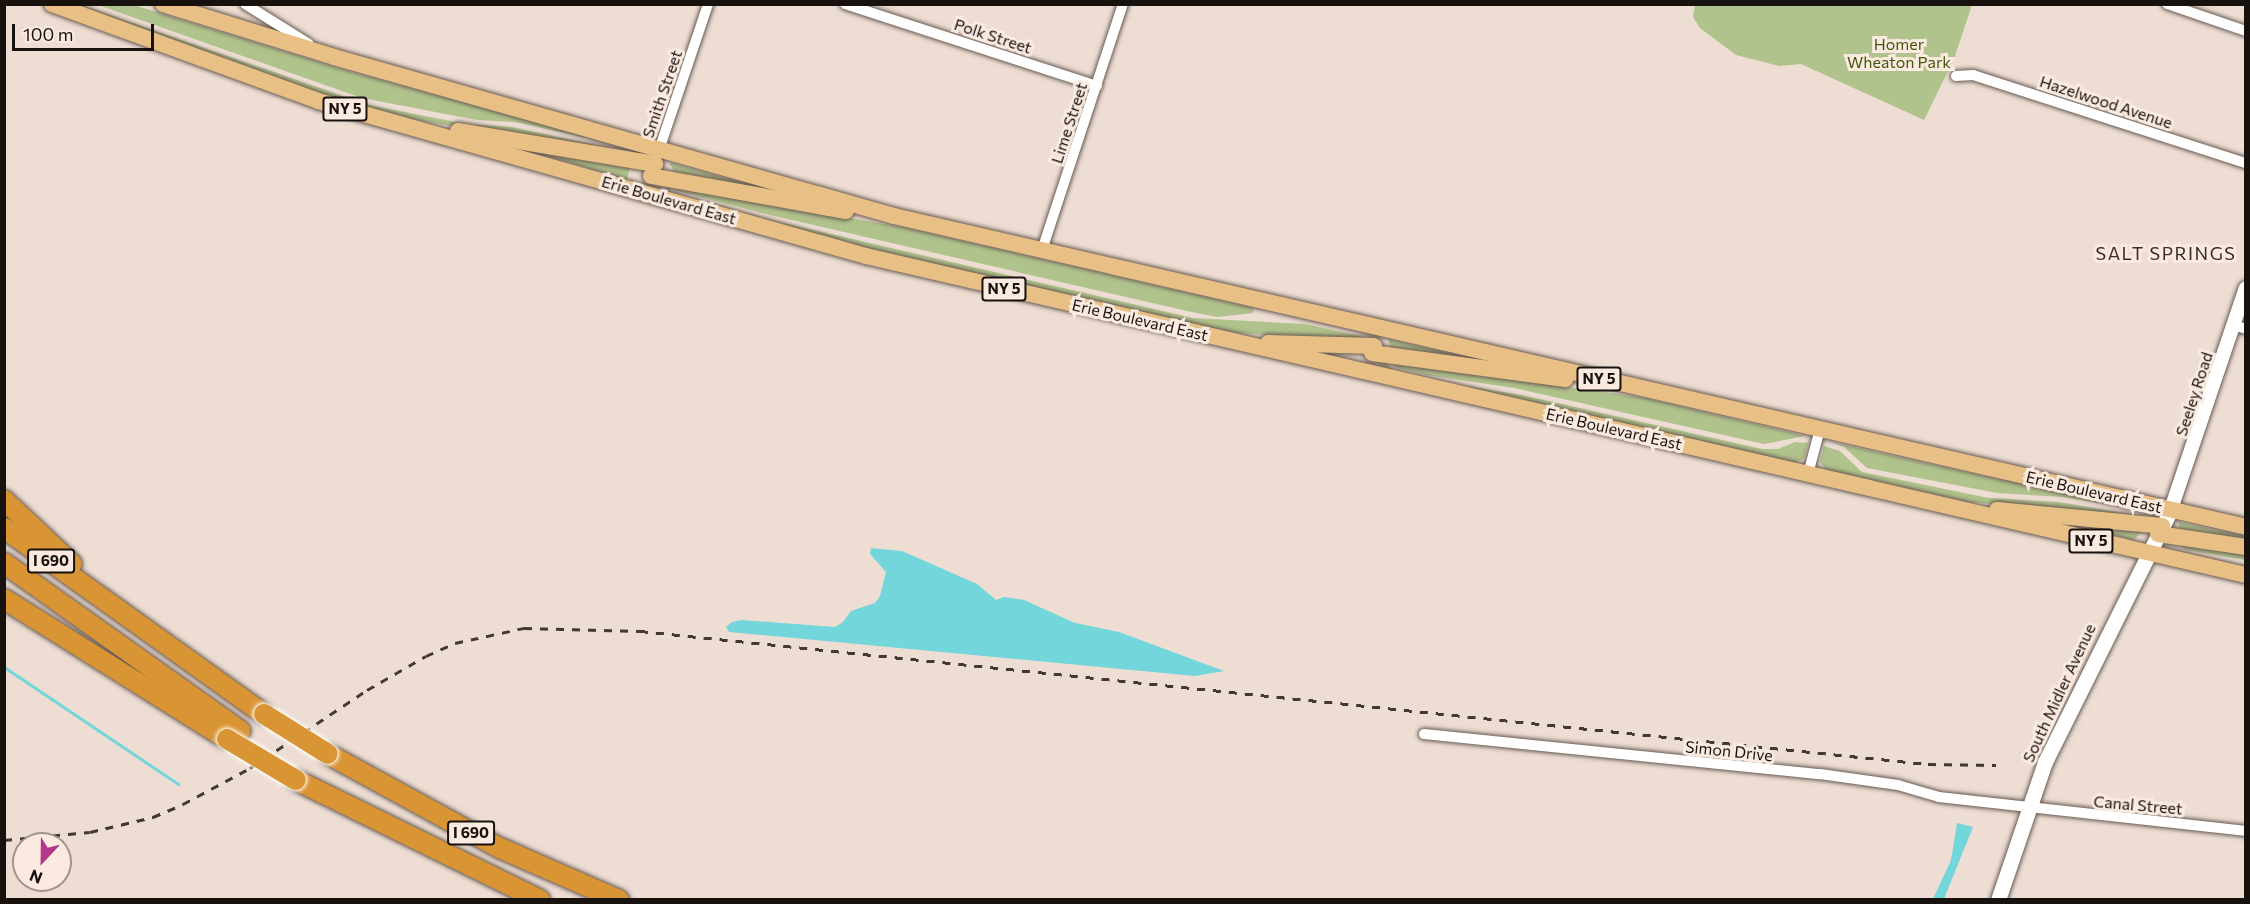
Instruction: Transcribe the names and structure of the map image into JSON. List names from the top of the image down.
{
  "streets": {
    "highway": ["I 690"],
    "main road": ["NY 5", "Erie Boulevard East", "South Midler Avenue"],
    "street": [
      "Polk Street",
      "Smith Street",
      "Hazelwood Avenue",
      "Lime Street",
      "Seeley Road",
      "Simon Drive",
      "Canal Street"
    ]
  },
  "crossings": [
    ["Polk Street", "Lime Street"],
    ["Smith Street", "Erie Boulevard East"],
    ["Lime Street", "Erie Boulevard East"],
    ["Erie Boulevard East", "Seeley Road"],
    ["Erie Boulevard East", "South Midler Avenue"],
    ["Seeley Road", "South Midler Avenue"],
    ["South Midler Avenue", "Simon Drive"],
    ["South Midler Avenue", "Canal Street"],
    ["Simon Drive", "Canal Street"]
  ],
  "districts": ["SALT SPRINGS"],
  "parks": ["Homer Wheaton Park"],
  "scale_bar": "100 m",
  "north": "bottom"
}
